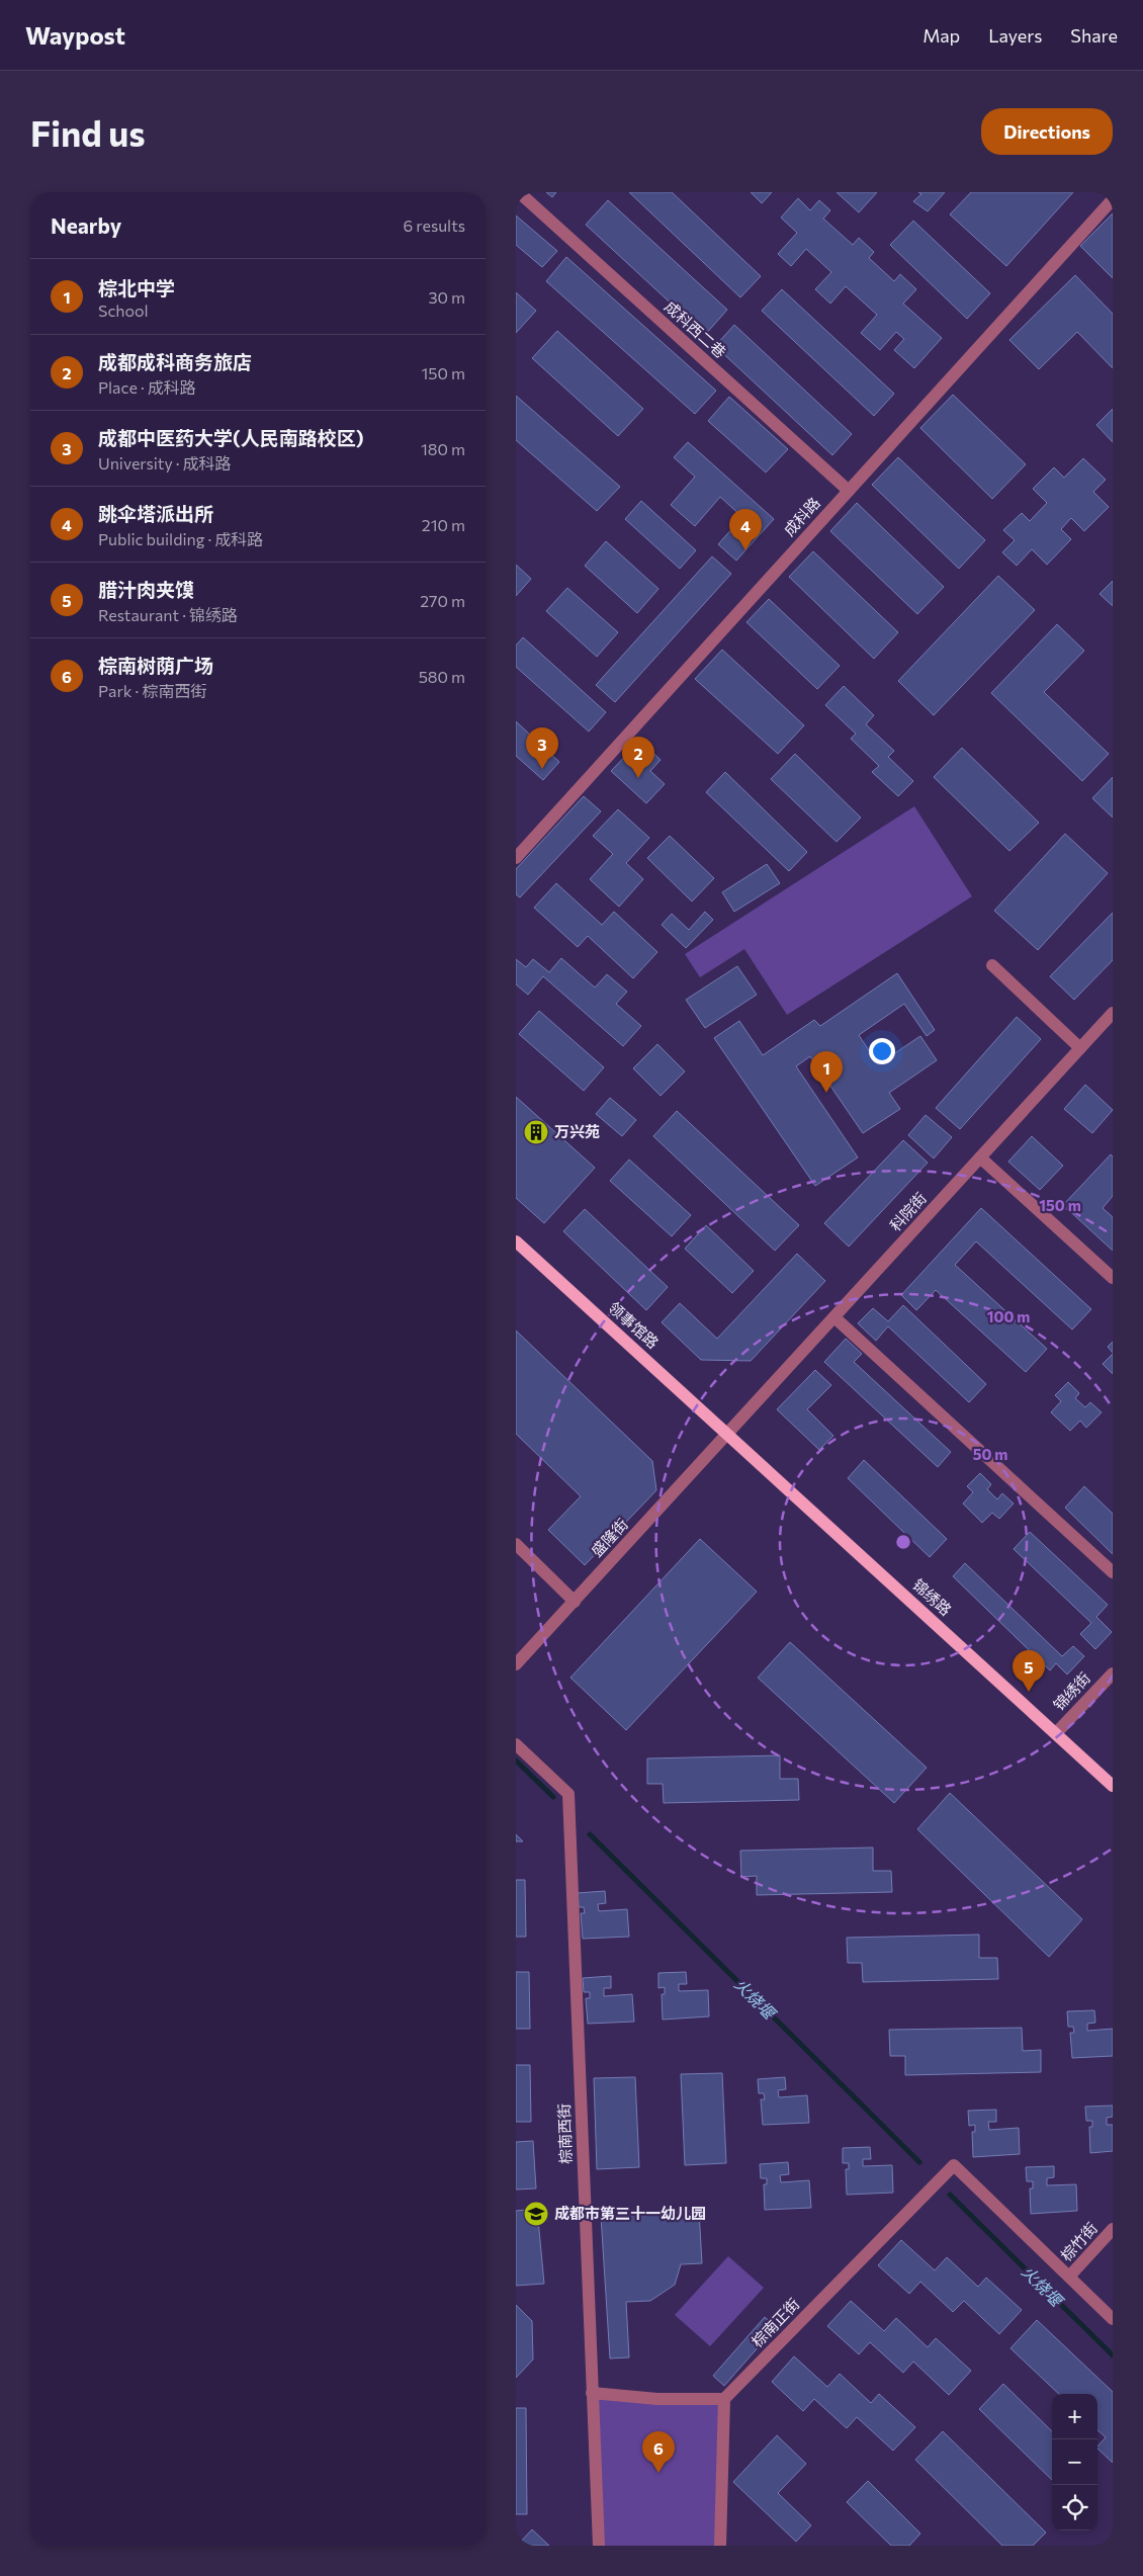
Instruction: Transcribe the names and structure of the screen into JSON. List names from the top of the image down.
{
  "streets": {
    "main road": ["领事馆路", "锦绣路"],
    "street": [
      "成科西二巷",
      "成科路",
      "科院街",
      "盛隆街",
      "锦绣街",
      "棕南西街",
      "棕竹街",
      "棕南正街"
    ]
  },
  "crossings": [
    ["成科西二巷", "成科路"],
    ["科院街", "领事馆路"],
    ["科院街", "盛隆街"],
    ["科院街", "锦绣路"],
    ["领事馆路", "盛隆街"],
    ["领事馆路", "锦绣路"],
    ["盛隆街", "锦绣路"],
    ["锦绣路", "锦绣街"],
    ["棕竹街", "棕南正街"]
  ],
  "water": ["火烧堰"],
  "places": {
    "building": ["万兴苑"],
    "school or university": ["成都市第三十一幼儿园"]
  },
  "page": {
    "header": "Waypost",
    "nav": ["Map", "Layers", "Share"],
    "buttons": "Directions",
    "title": "Find us",
    "heading": ["Nearby", "6 results"],
    "list": [
      {
        "mark": "1",
        "name": "棕北中学",
        "note": "School",
        "value": "30 m"
      },
      {
        "mark": "2",
        "name": "成都成科商务旅店",
        "note": "Place · 成科路",
        "value": "150 m"
      },
      {
        "mark": "3",
        "name": "成都中医药大学(人民南路校区)",
        "note": "University · 成科路",
        "value": "180 m"
      },
      {
        "mark": "4",
        "name": "跳伞塔派出所",
        "note": "Public building · 成科路",
        "value": "210 m"
      },
      {
        "mark": "5",
        "name": "腊汁肉夹馍",
        "note": "Restaurant · 锦绣路",
        "value": "270 m"
      },
      {
        "mark": "6",
        "name": "棕南树荫广场",
        "note": "Park · 棕南西街",
        "value": "580 m"
      }
    ],
    "pins": [
      "4",
      "3",
      "2",
      "1",
      "5",
      "6"
    ],
    "map_buttons": ["+", "−"]
  },
  "rings": ["150 m", "100 m", "50 m"]
}
